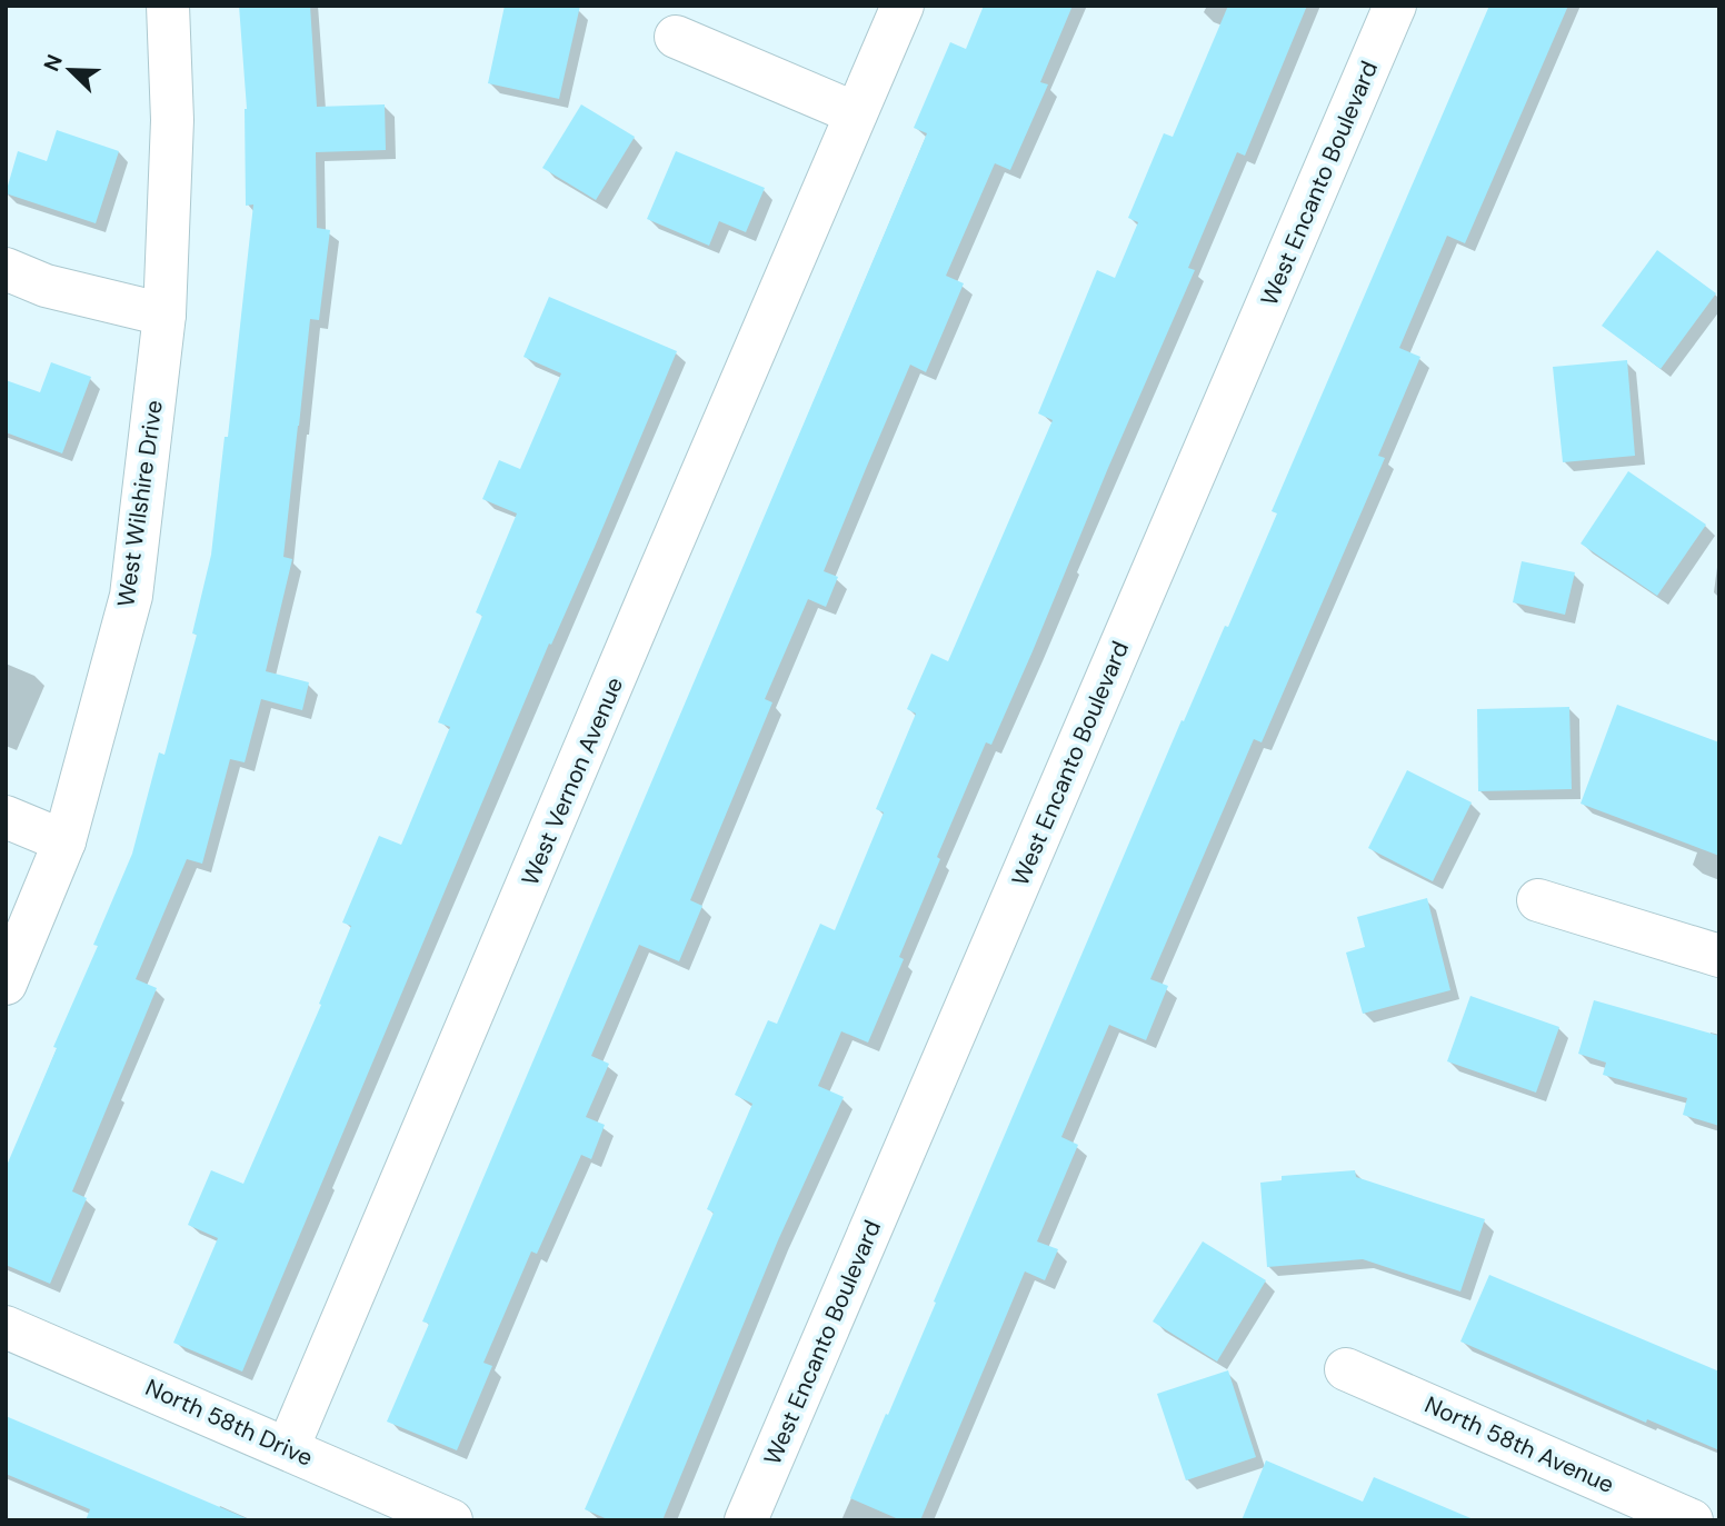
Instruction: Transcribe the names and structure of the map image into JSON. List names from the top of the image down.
{
  "streets": {
    "street": [
      "West Encanto Boulevard",
      "West Wilshire Drive",
      "West Vernon Avenue",
      "North 58th Drive",
      "North 58th Avenue"
    ]
  },
  "crossings": [
    ["West Vernon Avenue", "North 58th Drive"]
  ],
  "north": "top left"
}
